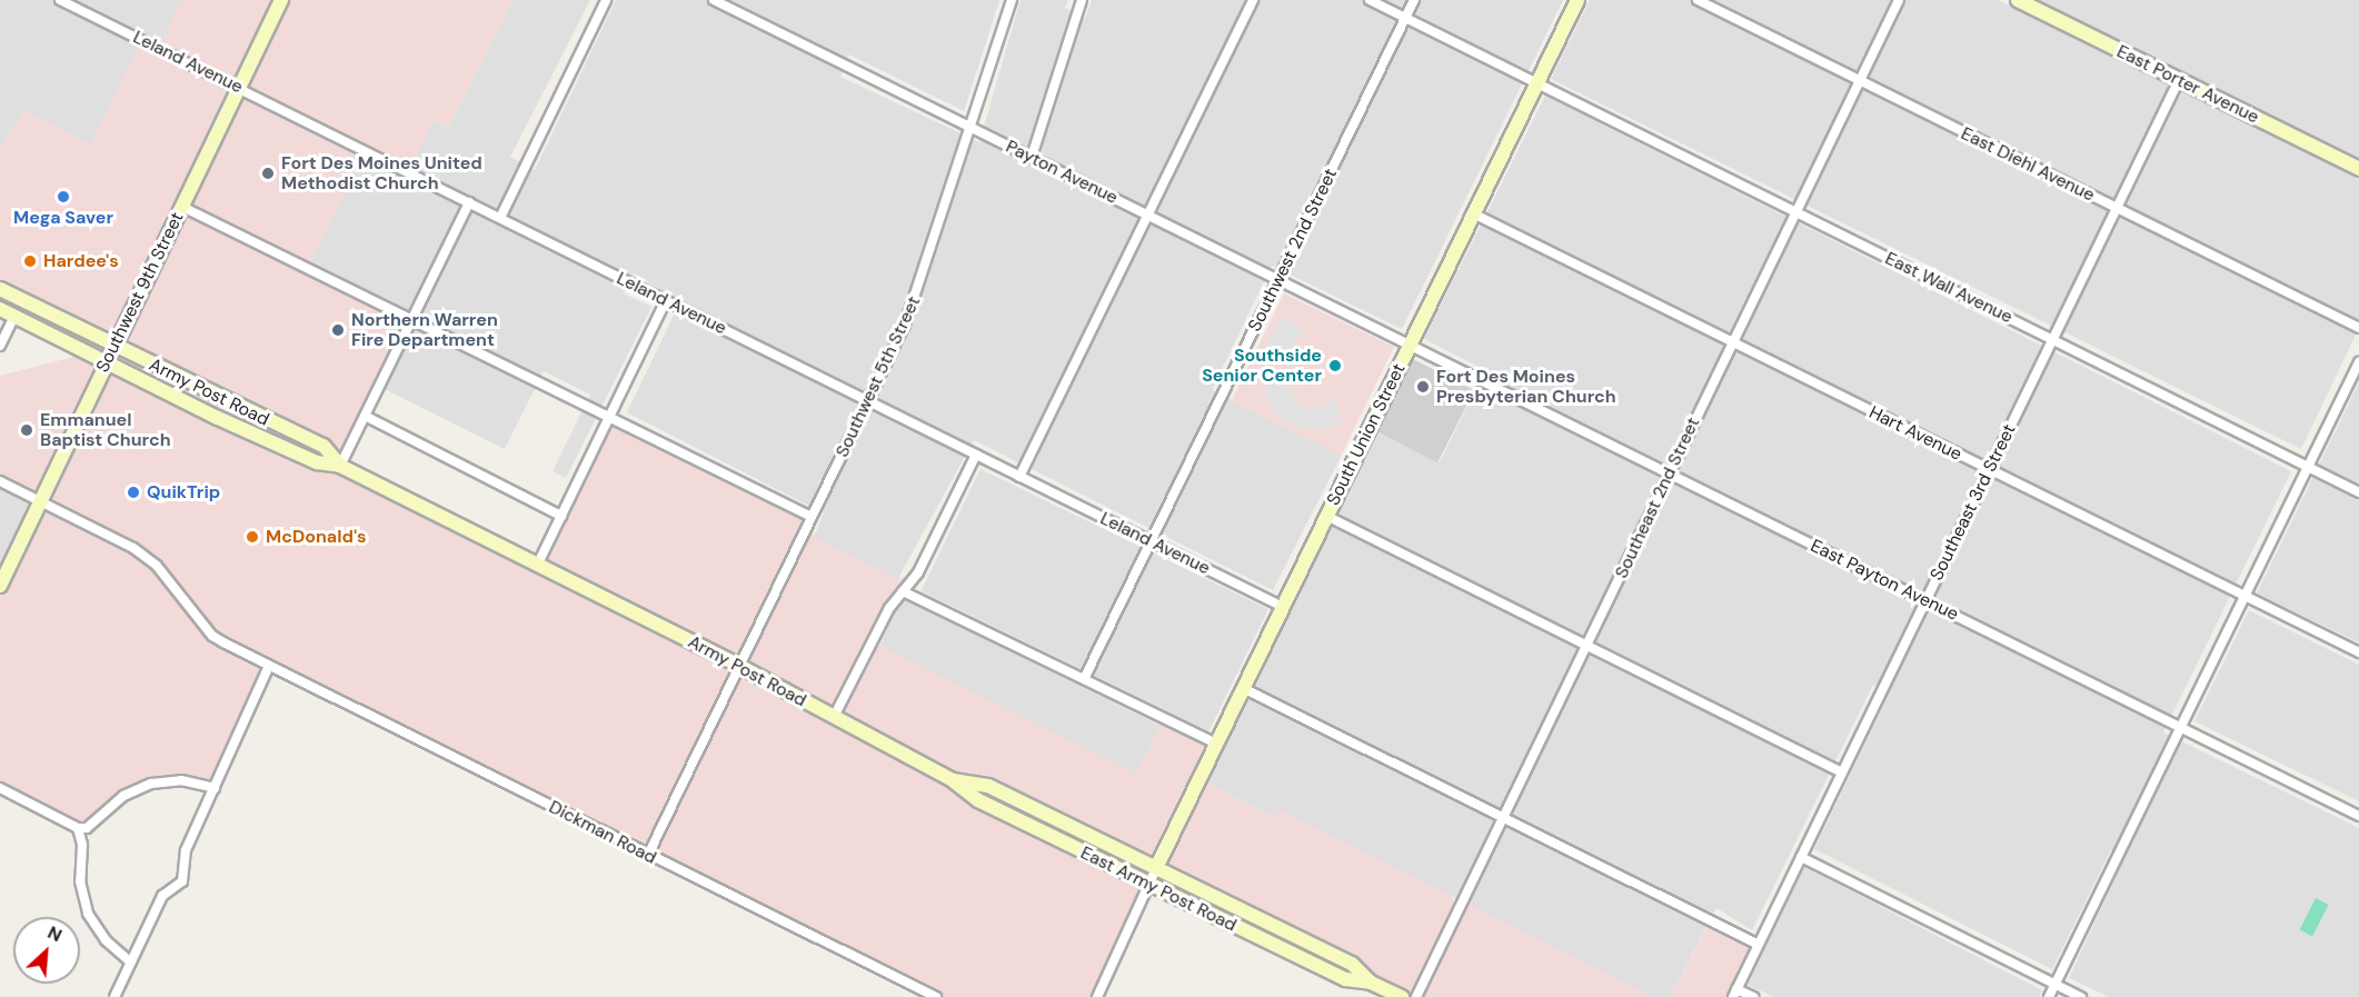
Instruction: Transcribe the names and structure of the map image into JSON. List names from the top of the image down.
{
  "streets": {
    "main road": [
      "East Porter Avenue",
      "Southwest 9th Street",
      "Army Post Road",
      "South Union Street",
      "East Army Post Road"
    ],
    "street": [
      "Leland Avenue",
      "East Diehl Avenue",
      "Payton Avenue",
      "Southwest 2nd Street",
      "East Wall Avenue",
      "Southwest 5th Street",
      "Hart Avenue",
      "Southeast 2nd Street",
      "Southeast 3rd Street",
      "East Payton Avenue",
      "Dickman Road"
    ]
  },
  "crossings": [
    ["Leland Avenue", "Southwest 2nd Street"],
    ["Leland Avenue", "Southwest 9th Street"],
    ["Leland Avenue", "Southwest 5th Street"],
    ["Leland Avenue", "South Union Street"],
    ["East Porter Avenue", "Southeast 3rd Street"],
    ["East Diehl Avenue", "Southeast 2nd Street"],
    ["East Diehl Avenue", "Southeast 3rd Street"],
    ["Payton Avenue", "Southwest 2nd Street"],
    ["Payton Avenue", "Southwest 5th Street"],
    ["Payton Avenue", "South Union Street"],
    ["Payton Avenue", "East Payton Avenue"],
    ["Southwest 2nd Street", "East Wall Avenue"],
    ["East Wall Avenue", "South Union Street"],
    ["East Wall Avenue", "Southeast 2nd Street"],
    ["East Wall Avenue", "Southeast 3rd Street"],
    ["Southwest 9th Street", "Army Post Road"],
    ["Southwest 9th Street", "Dickman Road"],
    ["Southwest 5th Street", "Army Post Road"],
    ["Southwest 5th Street", "Dickman Road"],
    ["Army Post Road", "South Union Street"],
    ["Army Post Road", "East Army Post Road"],
    ["Hart Avenue", "South Union Street"],
    ["Hart Avenue", "Southeast 2nd Street"],
    ["Hart Avenue", "Southeast 3rd Street"],
    ["South Union Street", "East Payton Avenue"],
    ["South Union Street", "East Army Post Road"],
    ["Southeast 2nd Street", "East Payton Avenue"],
    ["Southeast 3rd Street", "East Payton Avenue"]
  ],
  "places": [
    "Fort Des Moines United Methodist Church",
    "Mega Saver",
    "Hardee's",
    "Northern Warren Fire Department",
    "Southside Senior Center",
    "Fort Des Moines Presbyterian Church",
    "Emmanuel Baptist Church",
    "QuikTrip",
    "McDonald's"
  ],
  "north": "top right"
}
